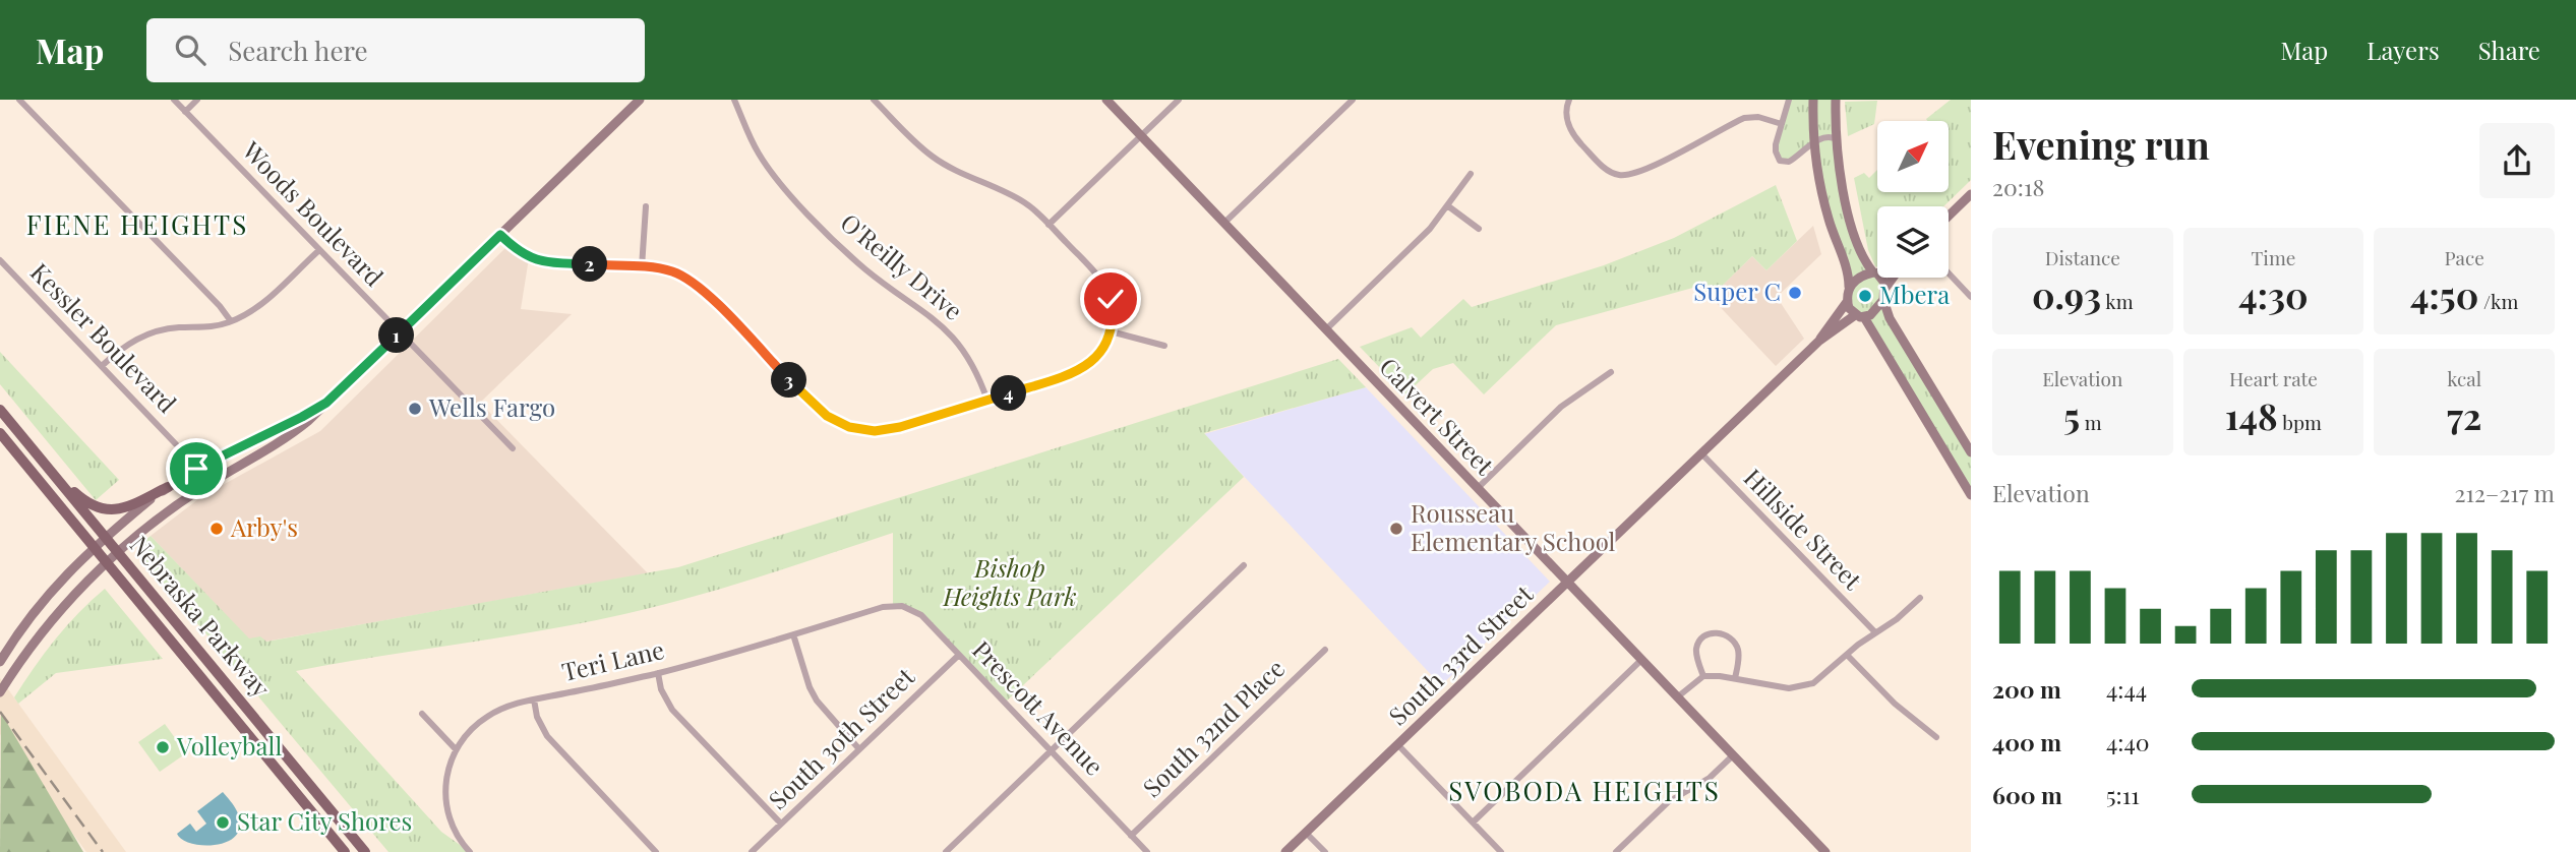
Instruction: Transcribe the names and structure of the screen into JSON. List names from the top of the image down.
{
  "streets": {
    "main road": ["Calvert Street", "Nebraska Parkway", "South 33rd Street"],
    "street": [
      "Woods Boulevard",
      "O'Reilly Drive",
      "Kessler Boulevard",
      "Hillside Street",
      "Teri Lane",
      "Prescott Avenue",
      "South 32nd Place",
      "South 30th Street"
    ]
  },
  "crossings": [
    ["Calvert Street", "South 33rd Street"],
    ["Hillside Street", "South 33rd Street"],
    ["Teri Lane", "Prescott Avenue"],
    ["Prescott Avenue", "South 32nd Place"],
    ["Prescott Avenue", "South 30th Street"]
  ],
  "districts": ["FIENE HEIGHTS", "SVOBODA HEIGHTS"],
  "parks": ["Bishop Heights Park"],
  "places": [
    "Super C",
    "Mbera",
    "Wells Fargo",
    "Arby's",
    "Rousseau Elementary School",
    "Volleyball",
    "Star City Shores"
  ],
  "north": "top right",
  "page": {
    "header": "Map",
    "search": "Search here",
    "nav": ["Map", "Layers", "Share"],
    "heading": ["Evening run", "20:18"],
    "stats": [
      ["Distance", "0.93 km"],
      ["Time", "4:30"],
      ["Pace", "4:50 /km"],
      ["Elevation", "5 m"],
      ["Heart rate", "148 bpm"],
      ["kcal", "72"]
    ],
    "pins": [
      "2",
      "1",
      "3",
      "4"
    ],
    "chart": ["Elevation", "212–217 m"],
    "list": [
      {
        "name": "200 m",
        "note": "4:44"
      },
      {
        "name": "400 m",
        "note": "4:40"
      },
      {
        "name": "600 m",
        "note": "5:11"
      }
    ]
  }
}
